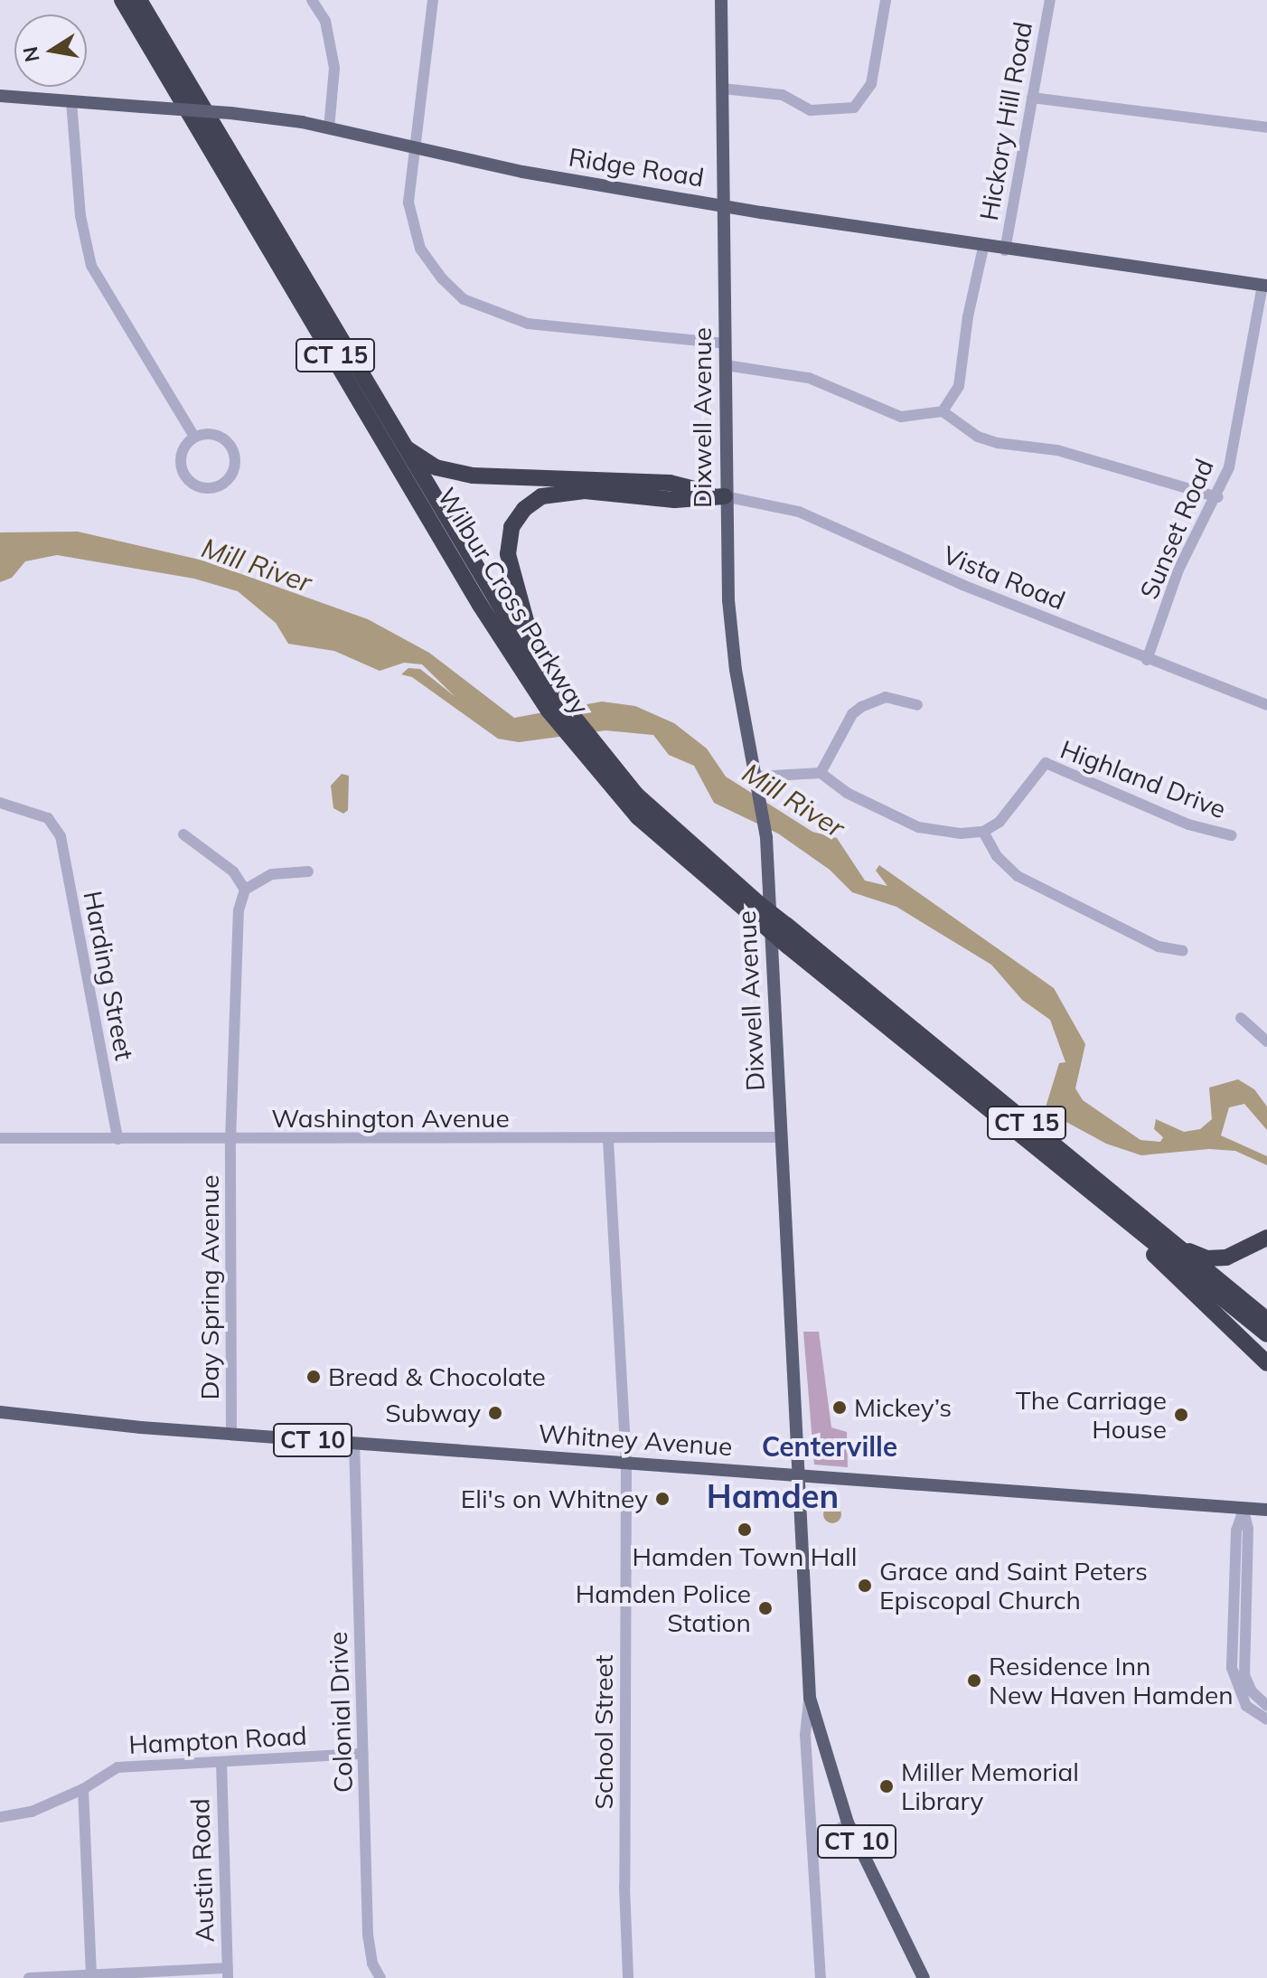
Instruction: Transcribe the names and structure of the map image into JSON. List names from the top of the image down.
{
  "streets": {
    "highway": ["CT 15", "Wilbur Cross Parkway"],
    "main road": [
      "Ridge Road",
      "Dixwell Avenue",
      "CT 10",
      "Whitney Avenue"
    ],
    "street": [
      "Hickory Hill Road",
      "Sunset Road",
      "Vista Road",
      "Highland Drive",
      "Harding Street",
      "Washington Avenue",
      "Day Spring Avenue",
      "Colonial Drive",
      "School Street",
      "Hampton Road",
      "Austin Road"
    ]
  },
  "crossings": [
    ["Hickory Hill Road", "Ridge Road"],
    ["Ridge Road", "Dixwell Avenue"],
    ["Ridge Road", "Sunset Road"],
    ["Dixwell Avenue", "Vista Road"],
    ["Dixwell Avenue", "Washington Avenue"],
    ["Dixwell Avenue", "Whitney Avenue"],
    ["Sunset Road", "Vista Road"],
    ["Harding Street", "Washington Avenue"],
    ["Washington Avenue", "Day Spring Avenue"],
    ["Washington Avenue", "School Street"],
    ["Day Spring Avenue", "Whitney Avenue"],
    ["Whitney Avenue", "Colonial Drive"],
    ["Whitney Avenue", "School Street"],
    ["Colonial Drive", "Hampton Road"],
    ["Hampton Road", "Austin Road"]
  ],
  "districts": ["Centerville", "Hamden"],
  "water": ["Mill River"],
  "places": [
    "Bread & Chocolate",
    "Mickey’s",
    "Subway",
    "The Carriage House",
    "Eli's on Whitney",
    "Hamden Town Hall",
    "Grace and Saint Peters Episcopal Church",
    "Hamden Police Station",
    "Residence Inn New Haven Hamden",
    "Miller Memorial Library"
  ],
  "north": "left"
}
